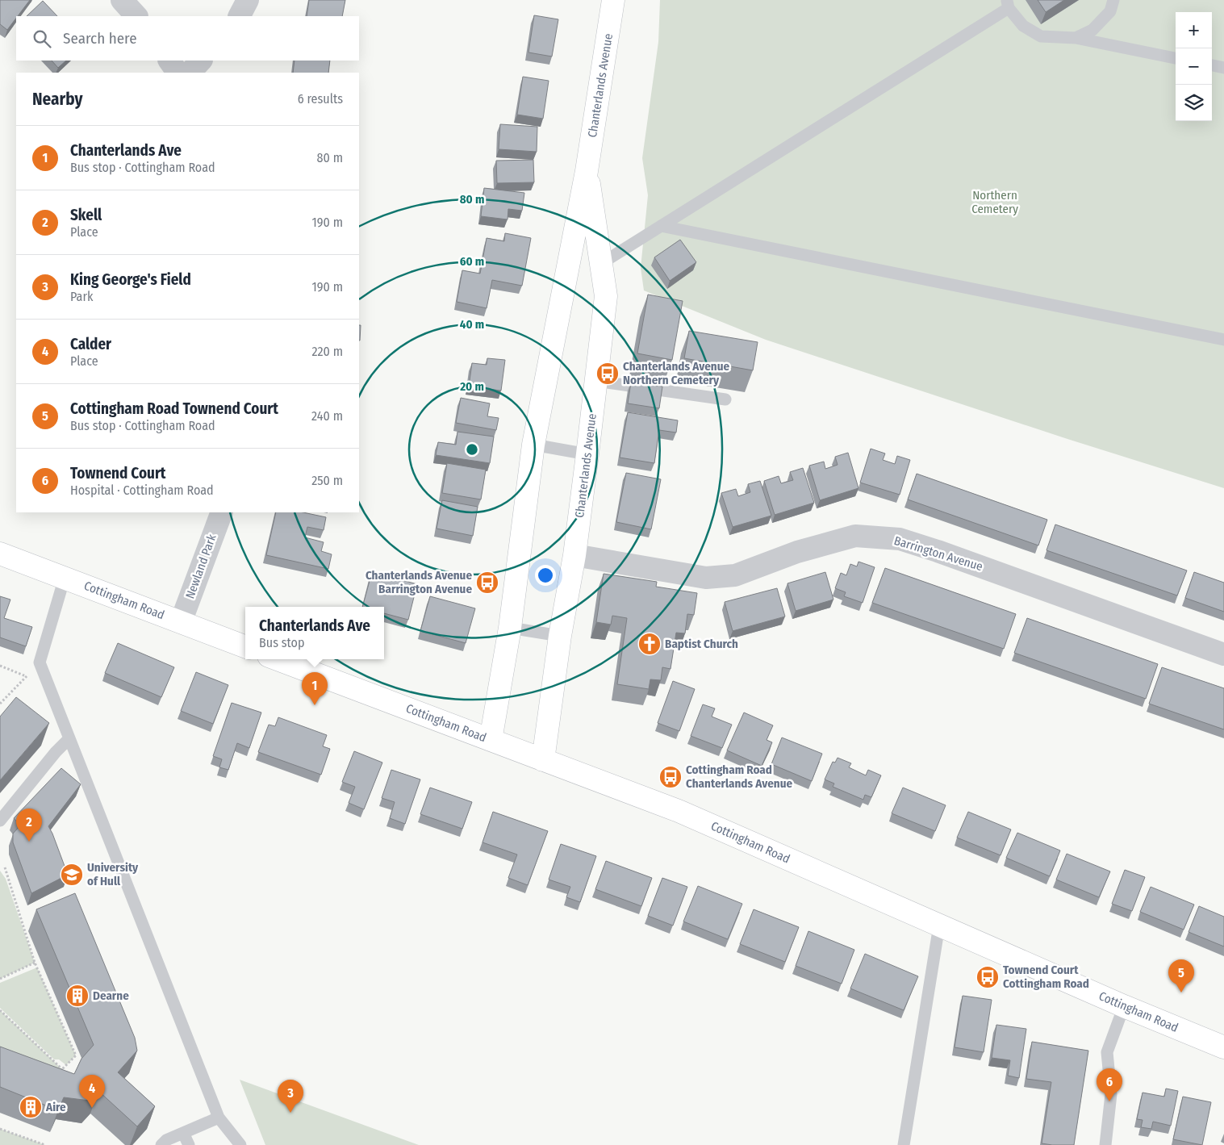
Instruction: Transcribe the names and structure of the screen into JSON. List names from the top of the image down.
{
  "streets": {
    "street": [
      "Chanterlands Avenue",
      "Barrington Avenue",
      "Newland Park",
      "Cottingham Road"
    ]
  },
  "crossings": [
    ["Chanterlands Avenue", "Barrington Avenue"],
    ["Chanterlands Avenue", "Cottingham Road"],
    ["Newland Park", "Cottingham Road"]
  ],
  "parks": ["Northern Cemetery"],
  "places": {
    "bus stop": [
      "Chanterlands Avenue Northern Cemetery",
      "Chanterlands Avenue Barrington Avenue",
      "Cottingham Road Chanterlands Avenue",
      "Townend Court Cottingham Road"
    ],
    "church": ["Baptist Church"],
    "school or university": ["University of Hull"],
    "building": ["Dearne", "Aire"]
  },
  "page": {
    "map_buttons": ["+", "−"],
    "search": "Search here",
    "heading": ["Nearby", "6 results"],
    "list": [
      {
        "mark": "1",
        "name": "Chanterlands Ave",
        "note": "Bus stop · Cottingham Road",
        "value": "80 m"
      },
      {
        "mark": "2",
        "name": "Skell",
        "note": "Place",
        "value": "190 m"
      },
      {
        "mark": "3",
        "name": "King George's Field",
        "note": "Park",
        "value": "190 m"
      },
      {
        "mark": "4",
        "name": "Calder",
        "note": "Place",
        "value": "220 m"
      },
      {
        "mark": "5",
        "name": "Cottingham Road Townend Court",
        "note": "Bus stop · Cottingham Road",
        "value": "240 m"
      },
      {
        "mark": "6",
        "name": "Townend Court",
        "note": "Hospital · Cottingham Road",
        "value": "250 m"
      }
    ],
    "popup": ["Chanterlands Ave", "Bus stop"],
    "pins": [
      "1",
      "2",
      "5",
      "6",
      "4",
      "3"
    ]
  },
  "rings": [
    "80 m",
    "60 m",
    "40 m",
    "20 m"
  ]
}
